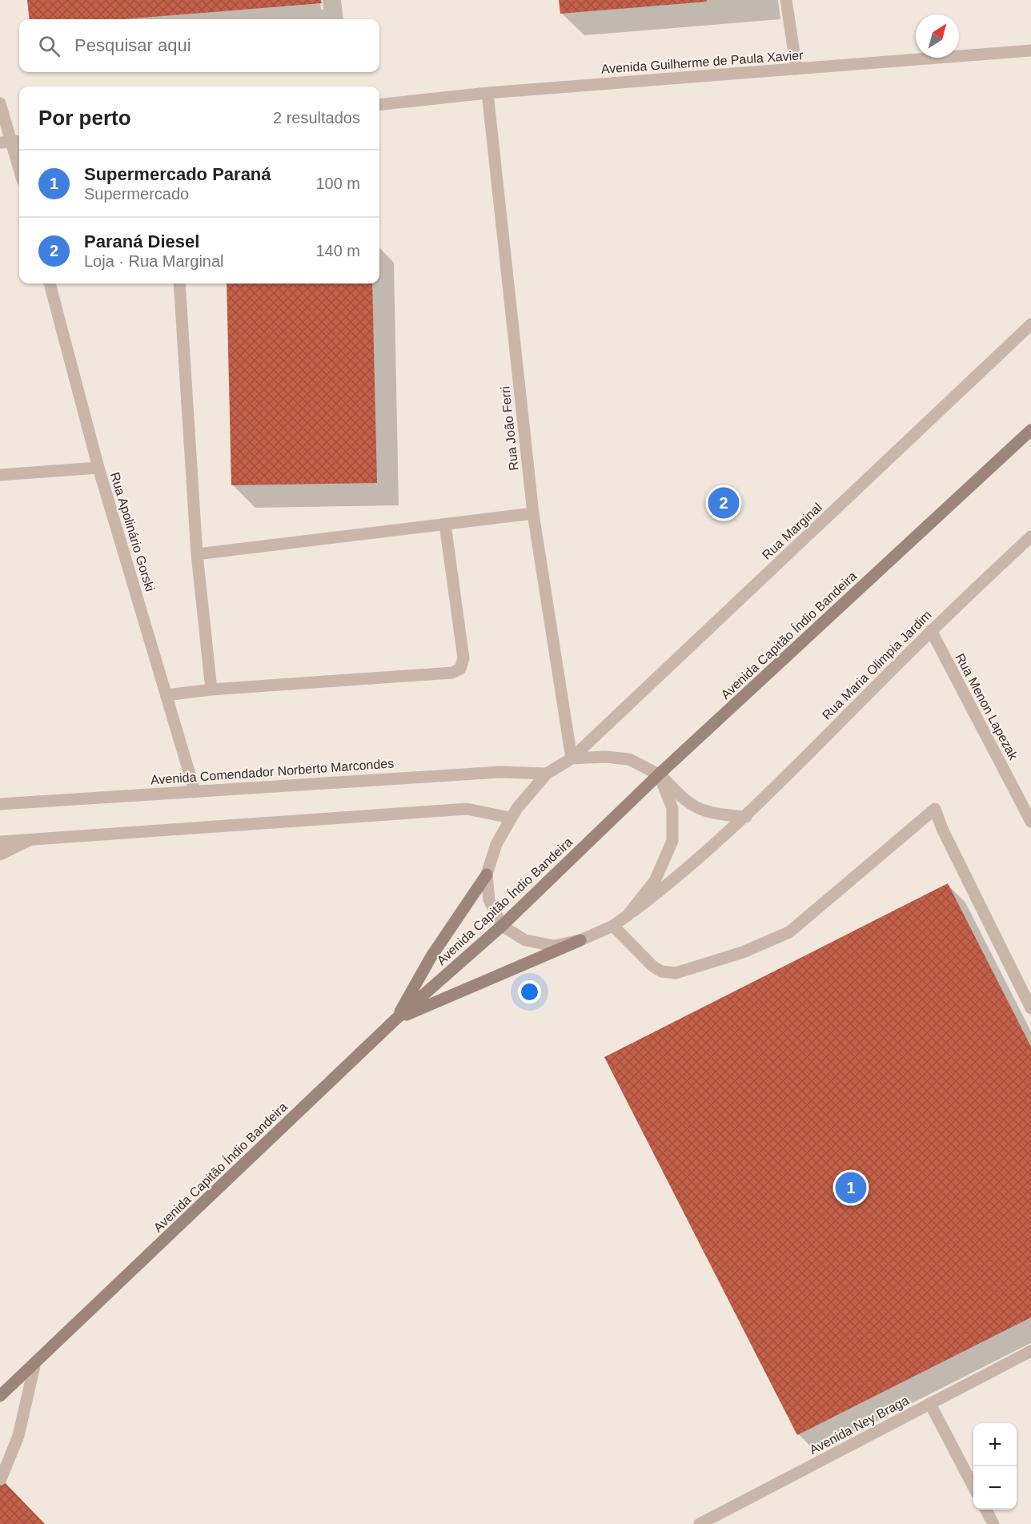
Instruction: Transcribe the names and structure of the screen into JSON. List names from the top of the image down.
{
  "streets": {
    "main road": ["Avenida Capitão Índio Bandeira"],
    "street": [
      "Avenida Guilherme de Paula Xavier",
      "Rua João Ferri",
      "Rua Marginal",
      "Rua Apolinário Gorski",
      "Rua Maria Olimpia Jardim",
      "Rua Menon Lapezak",
      "Avenida Comendador Norberto Marcondes",
      "Avenida Ney Braga"
    ]
  },
  "crossings": [
    ["Avenida Guilherme de Paula Xavier", "Rua João Ferri"],
    ["Rua João Ferri", "Rua Marginal"],
    ["Rua Marginal", "Avenida Comendador Norberto Marcondes"],
    ["Rua Apolinário Gorski", "Avenida Comendador Norberto Marcondes"],
    ["Rua Maria Olimpia Jardim", "Rua Menon Lapezak"]
  ],
  "north": "top right",
  "page": {
    "search": "Pesquisar aqui",
    "heading": ["Por perto", "2 resultados"],
    "list": [
      {
        "mark": "1",
        "name": "Supermercado Paraná",
        "note": "Supermercado",
        "value": "100 m"
      },
      {
        "mark": "2",
        "name": "Paraná Diesel",
        "note": "Loja · Rua Marginal",
        "value": "140 m"
      }
    ],
    "pins": ["2", "1"],
    "map_buttons": ["+", "−"]
  }
}
